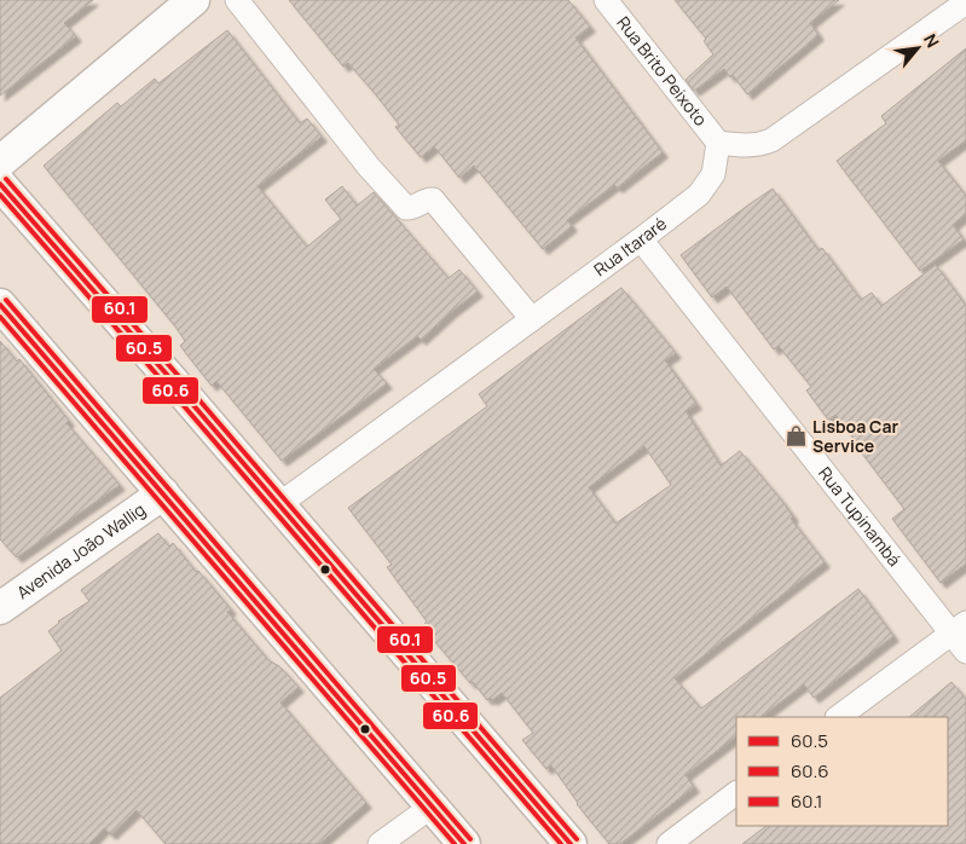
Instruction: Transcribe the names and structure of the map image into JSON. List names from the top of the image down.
{
  "streets": {
    "main road": ["Avenida João Wallig"],
    "street": ["Rua Brito Peixoto", "Rua Itararé", "Rua Tupinambá"]
  },
  "crossings": [
    ["Rua Brito Peixoto", "Rua Itararé"],
    ["Rua Itararé", "Rua Tupinambá"]
  ],
  "places": {
    "shop": ["Lisboa Car Service"]
  },
  "lines": ["transit line 60.1", "transit line 60.5", "transit line 60.6"],
  "legend": ["60.5", "60.6", "60.1"],
  "north": "top right"
}
